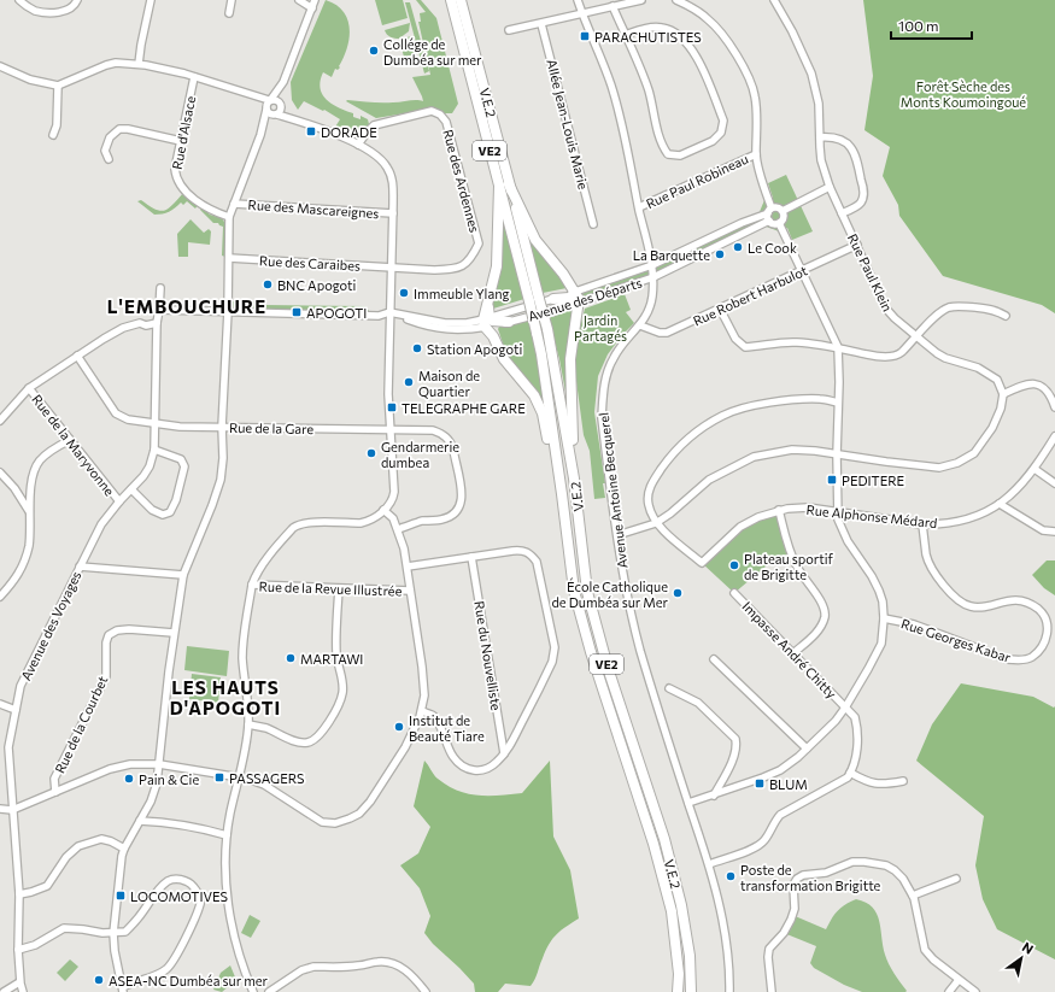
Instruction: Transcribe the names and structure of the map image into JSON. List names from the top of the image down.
{
  "streets": {
    "highway": ["V.E.2", "VE2"],
    "street": [
      "Allée Jean-Louis Marie",
      "Rue d'Alsace",
      "Rue des Ardennes",
      "Rue Paul Robineau",
      "Rue des Mascareignes",
      "Rue des Caraibes",
      "Rue Paul Klein",
      "Rue Robert Harbulot",
      "Avenue des Départs",
      "Rue de la Gare",
      "Rue de la Maryvonne",
      "Avenue Antoine Becquerel",
      "Rue Alphonse Médard",
      "Rue de la Revue Illustrée",
      "Avenue des Voyages",
      "Rue Georges Kabar",
      "Impasse André Chitty",
      "Rue du Nouvelliste",
      "Rue de la Courbet"
    ]
  },
  "crossings": [
    ["Rue des Ardennes", "Rue des Caraibes"],
    ["Rue Paul Robineau", "Avenue Antoine Becquerel"],
    ["Rue Paul Klein", "Rue Robert Harbulot"],
    ["Rue Robert Harbulot", "Avenue Antoine Becquerel"],
    ["Avenue des Départs", "Avenue Antoine Becquerel"],
    ["Rue de la Gare", "Avenue des Voyages"],
    ["Rue de la Maryvonne", "Avenue des Voyages"],
    ["Rue Alphonse Médard", "Rue Georges Kabar"]
  ],
  "districts": ["L'EMBOUCHURE", "LES HAUTS D'APOGOTI"],
  "parks": ["Forêt Sèche des Monts Koumoingoué", "Jardin Partagés"],
  "places": {
    "transit": [
      "PARACHUTISTES",
      "DORADE",
      "APOGOTI",
      "TELEGRAPHE GARE",
      "PEDITERE",
      "PASSAGERS",
      "BLUM",
      "LOCOMOTIVES"
    ],
    "other": [
      "Collége de Dumbéa sur mer",
      "Le Cook",
      "La Barquette",
      "BNC Apogoti",
      "Immeuble Ylang",
      "Station Apogoti",
      "Maison de Quartier",
      "Gendarmerie dumbea",
      "Plateau sportif de Brigitte",
      "École Catholique de Dumbéa sur Mer",
      "MARTAWI",
      "Institut de Beauté Tiare",
      "Pain & Cie",
      "Poste de transformation Brigitte",
      "ASEA-NC Dumbéa sur mer"
    ]
  },
  "scale_bar": "100 m",
  "north": "top right"
}
